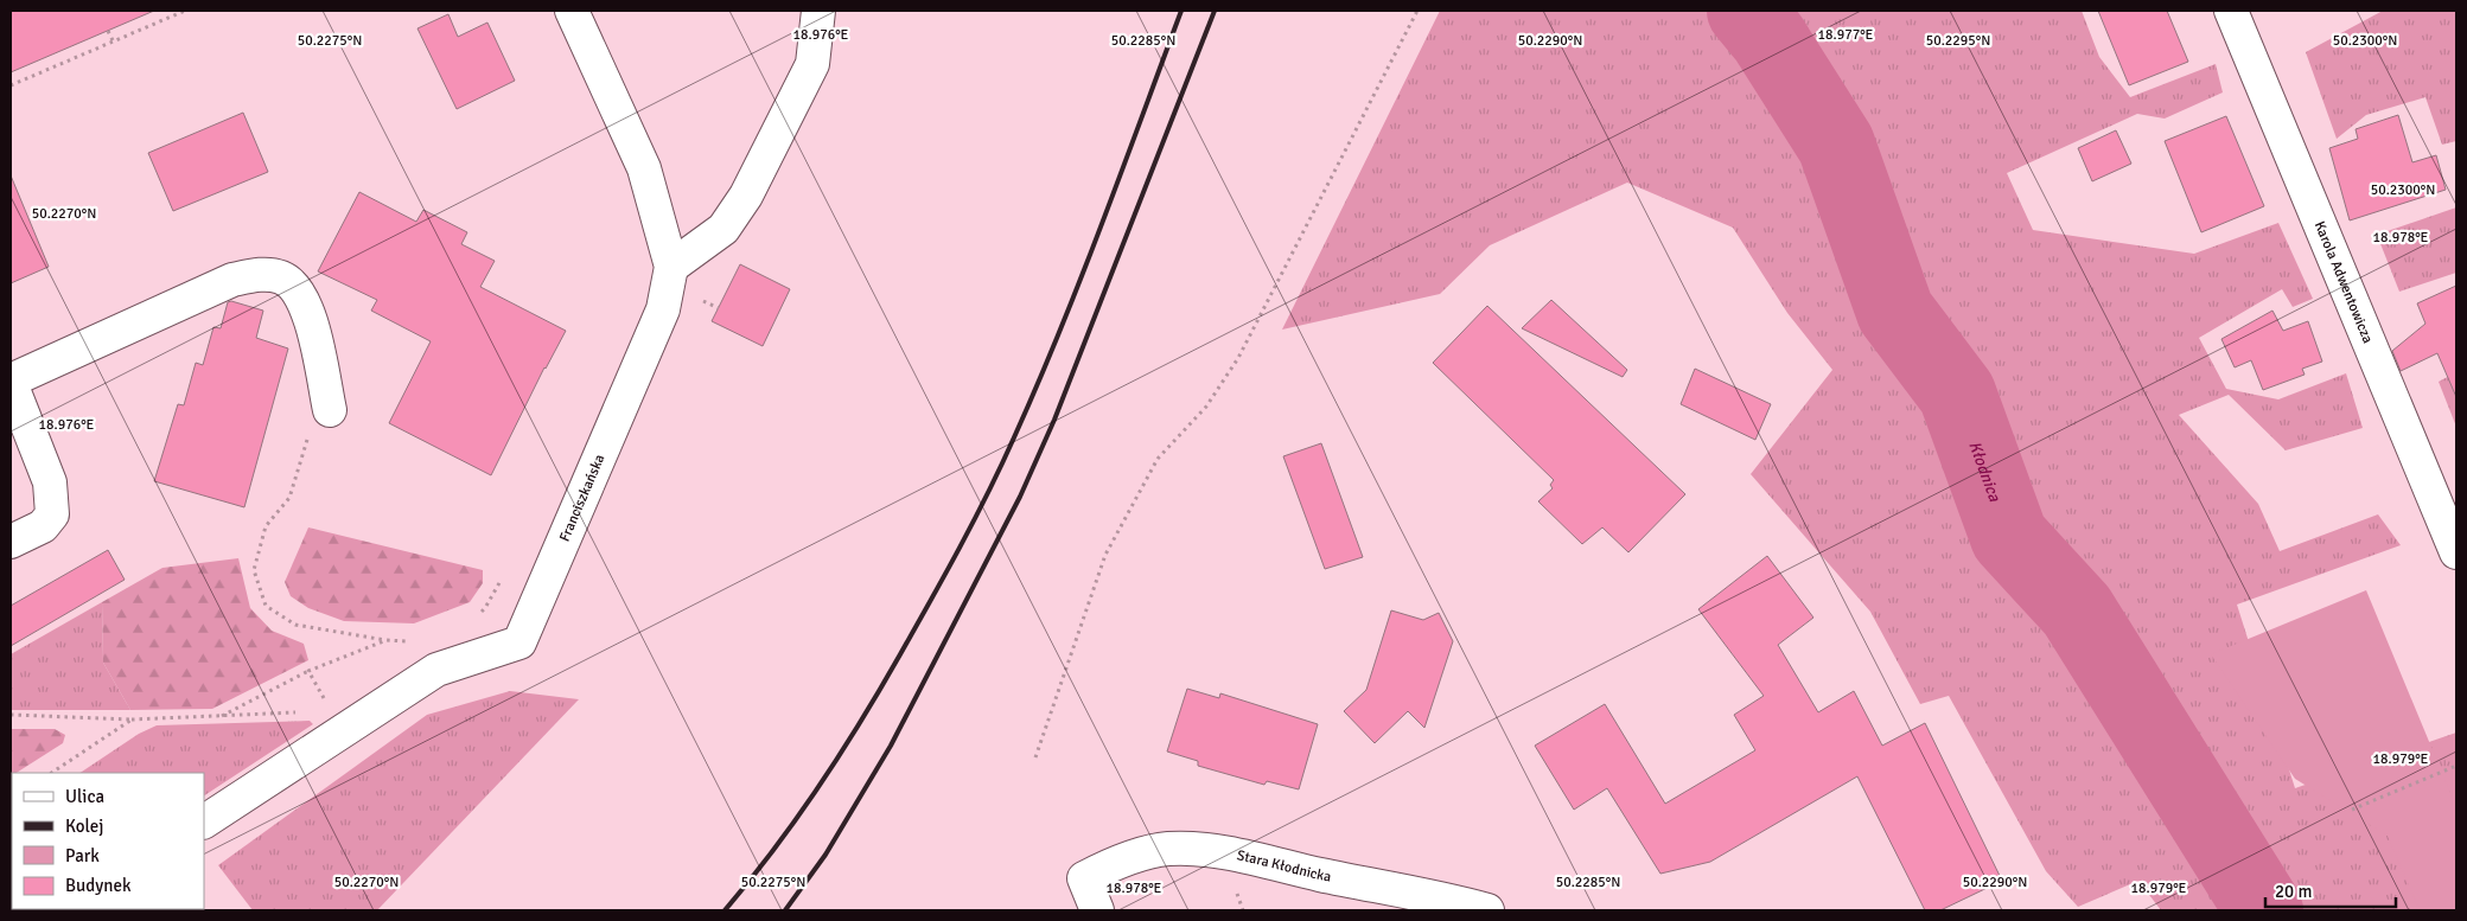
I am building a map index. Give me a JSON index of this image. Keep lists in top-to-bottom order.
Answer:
{
  "streets": {
    "street": ["Karola Adwentowicza", "Franciszkańska", "Stara Kłodnicka"]
  },
  "water": ["Kłodnica"],
  "legend": [
    "Ulica",
    "Kolej",
    "Park",
    "Budynek"
  ],
  "scale_bar": "20 m",
  "coordinates": [
    "18.976°E",
    "18.977°E",
    "50.2275°N",
    "50.2285°N",
    "50.2290°N",
    "50.2295°N",
    "50.2300°N",
    "50.2270°N",
    "18.978°E",
    "18.979°E"
  ]
}
